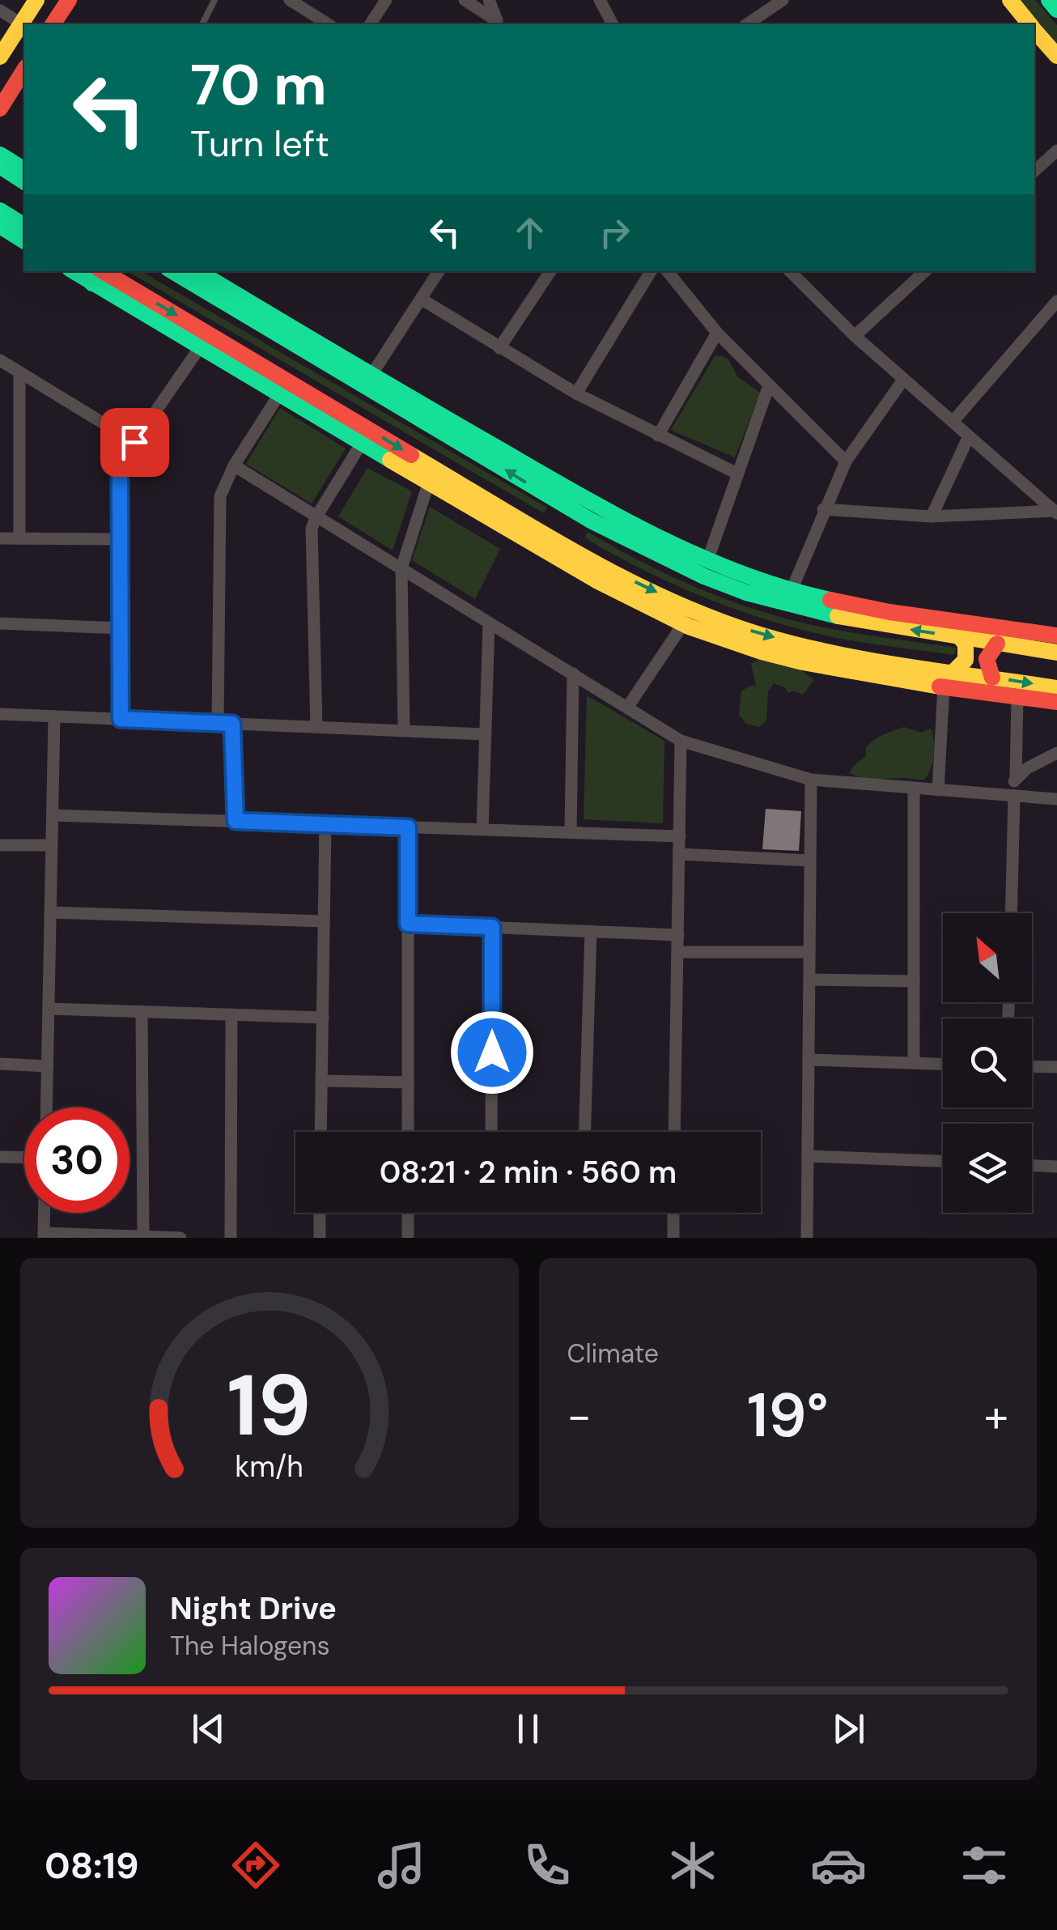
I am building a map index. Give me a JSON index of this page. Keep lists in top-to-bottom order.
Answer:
{
  "north": "top left",
  "page": {
    "turn": ["70 m", "Turn left"],
    "limit": "30",
    "trip": "08:21 · 2 min · 560 m",
    "tile": "Climate",
    "heat": ["−", "19°", "+"],
    "song": ["Night Drive", "The Halogens"],
    "tabs": "08:19",
    "gauge": ["19", "km/h"]
  }
}
